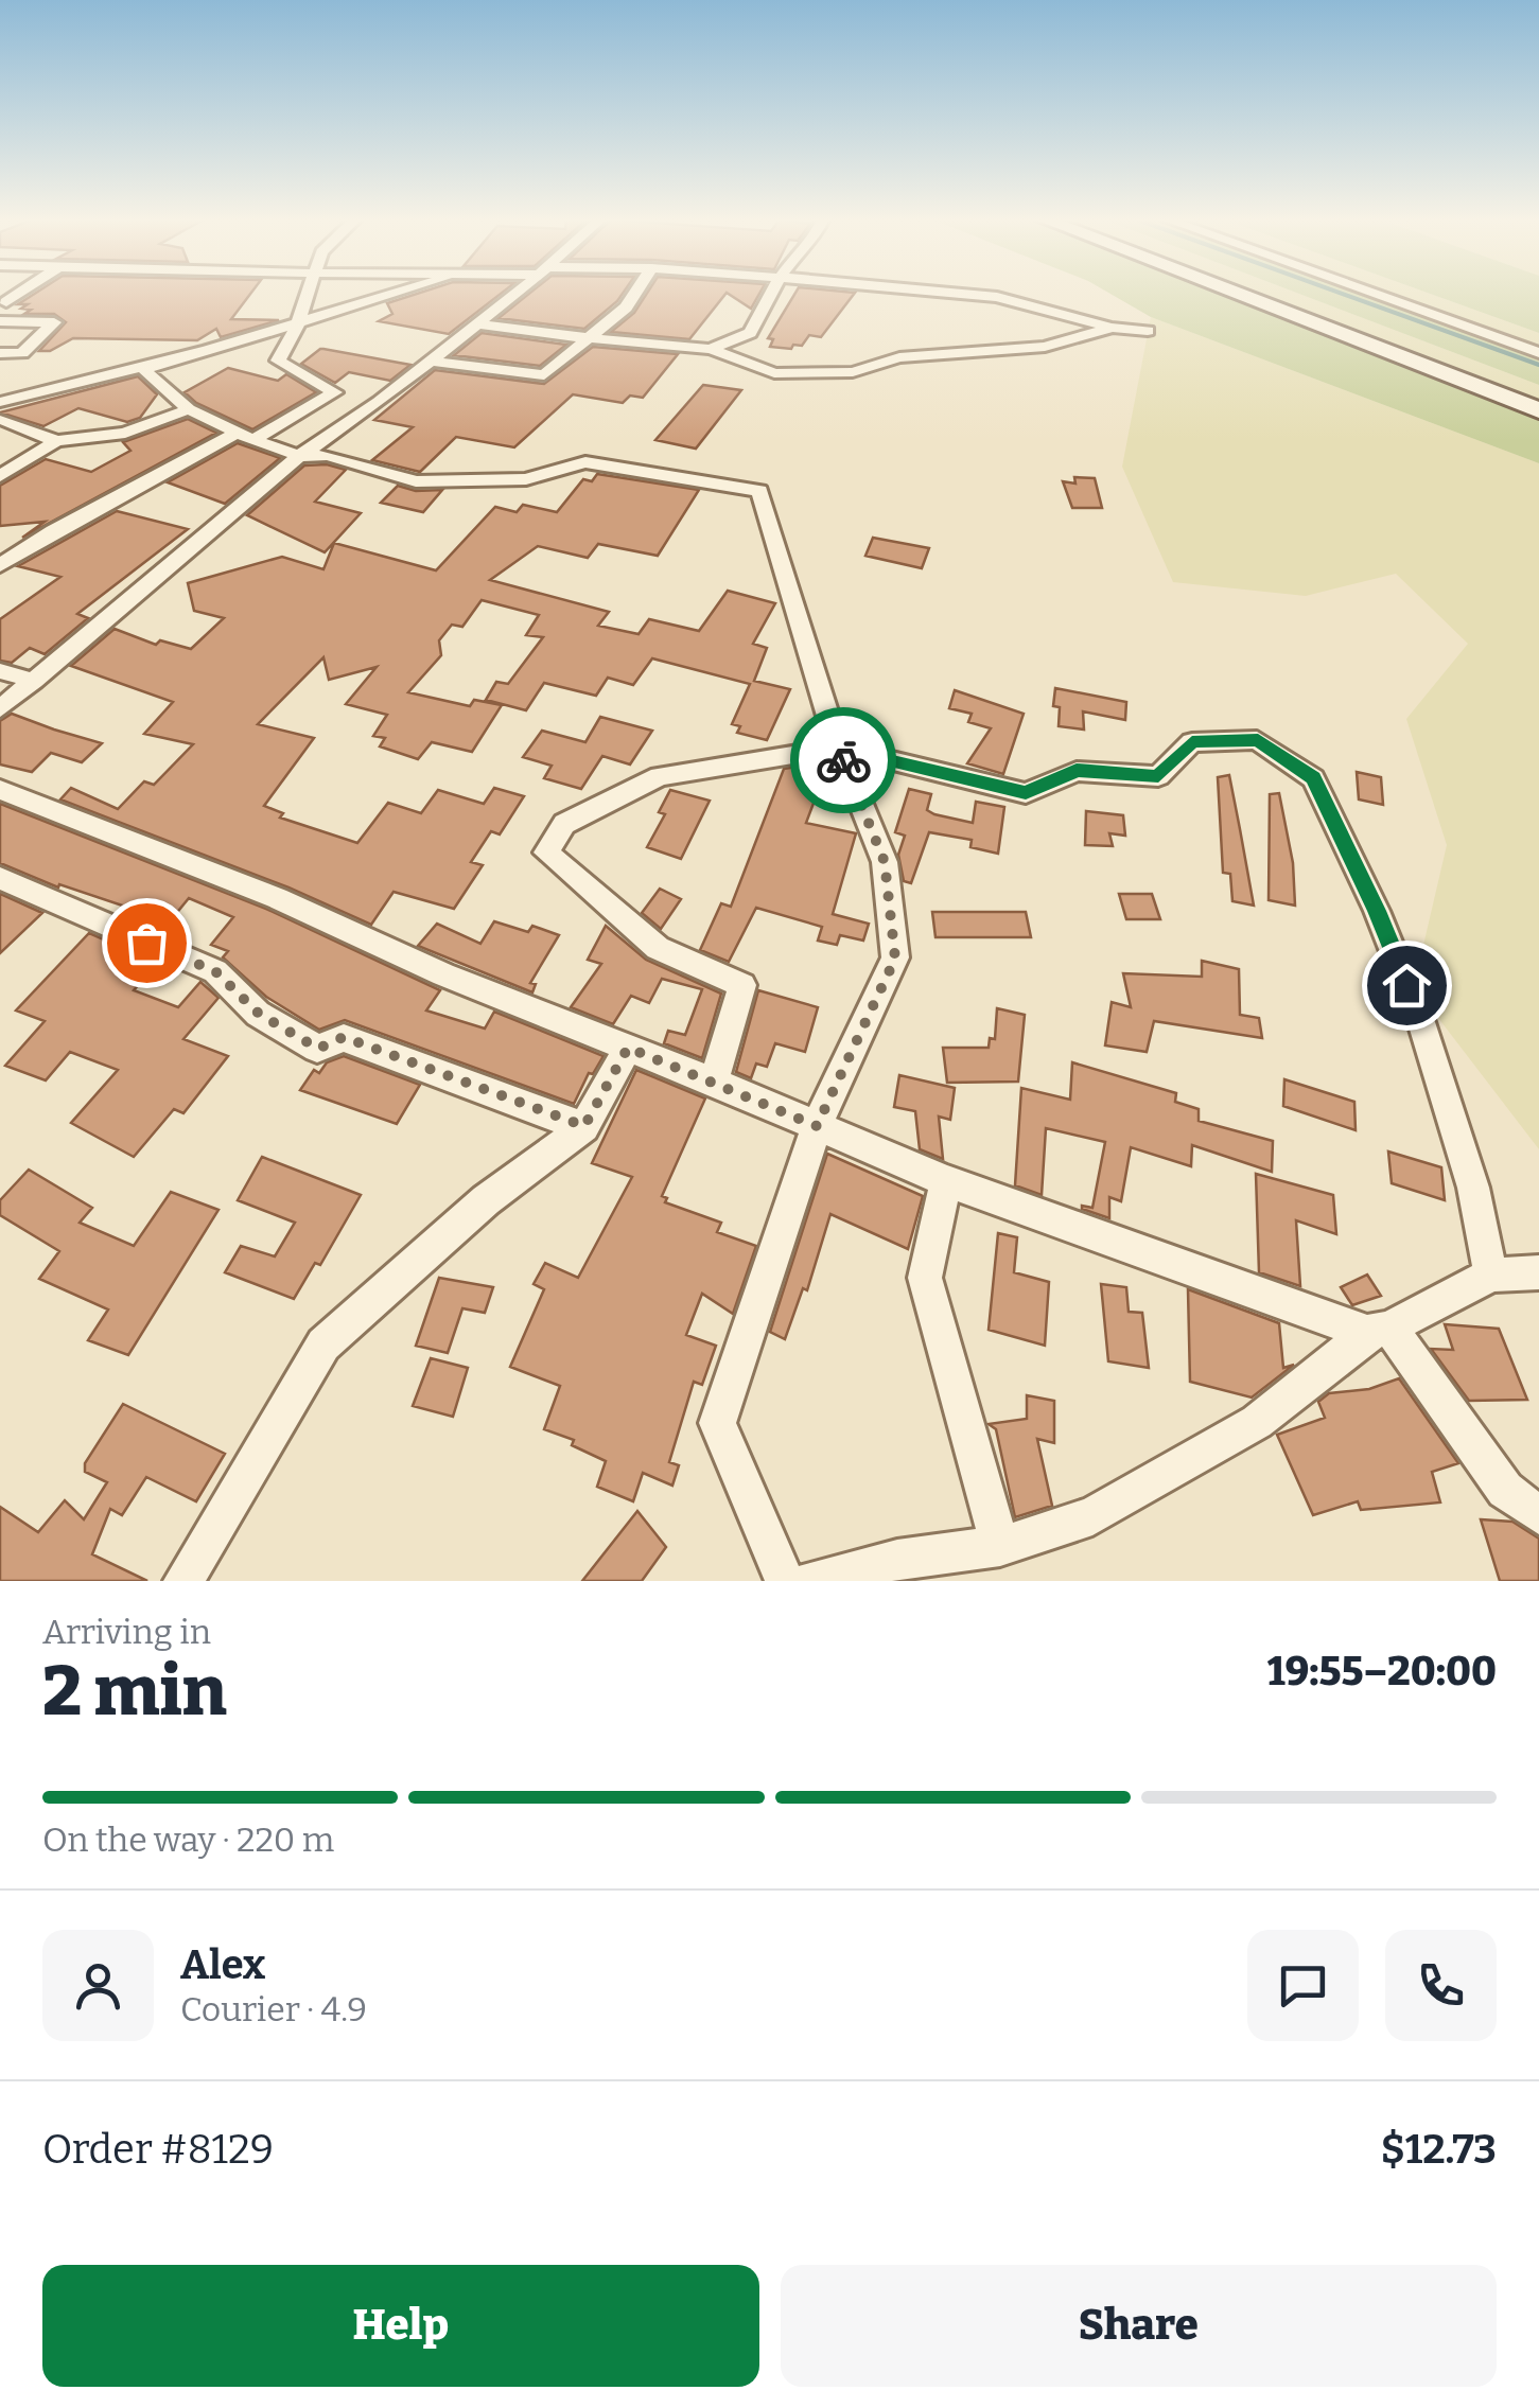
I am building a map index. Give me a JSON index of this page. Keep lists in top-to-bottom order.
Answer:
{
  "page": {
    "heading": ["2 min", "Arriving in", "19:55–20:00"],
    "panel": [
      "Alex",
      "Courier · 4.9",
      "Order #8129",
      "$12.73"
    ],
    "bar": "On the way · 220 m",
    "buttons": ["Help", "Share"]
  }
}
